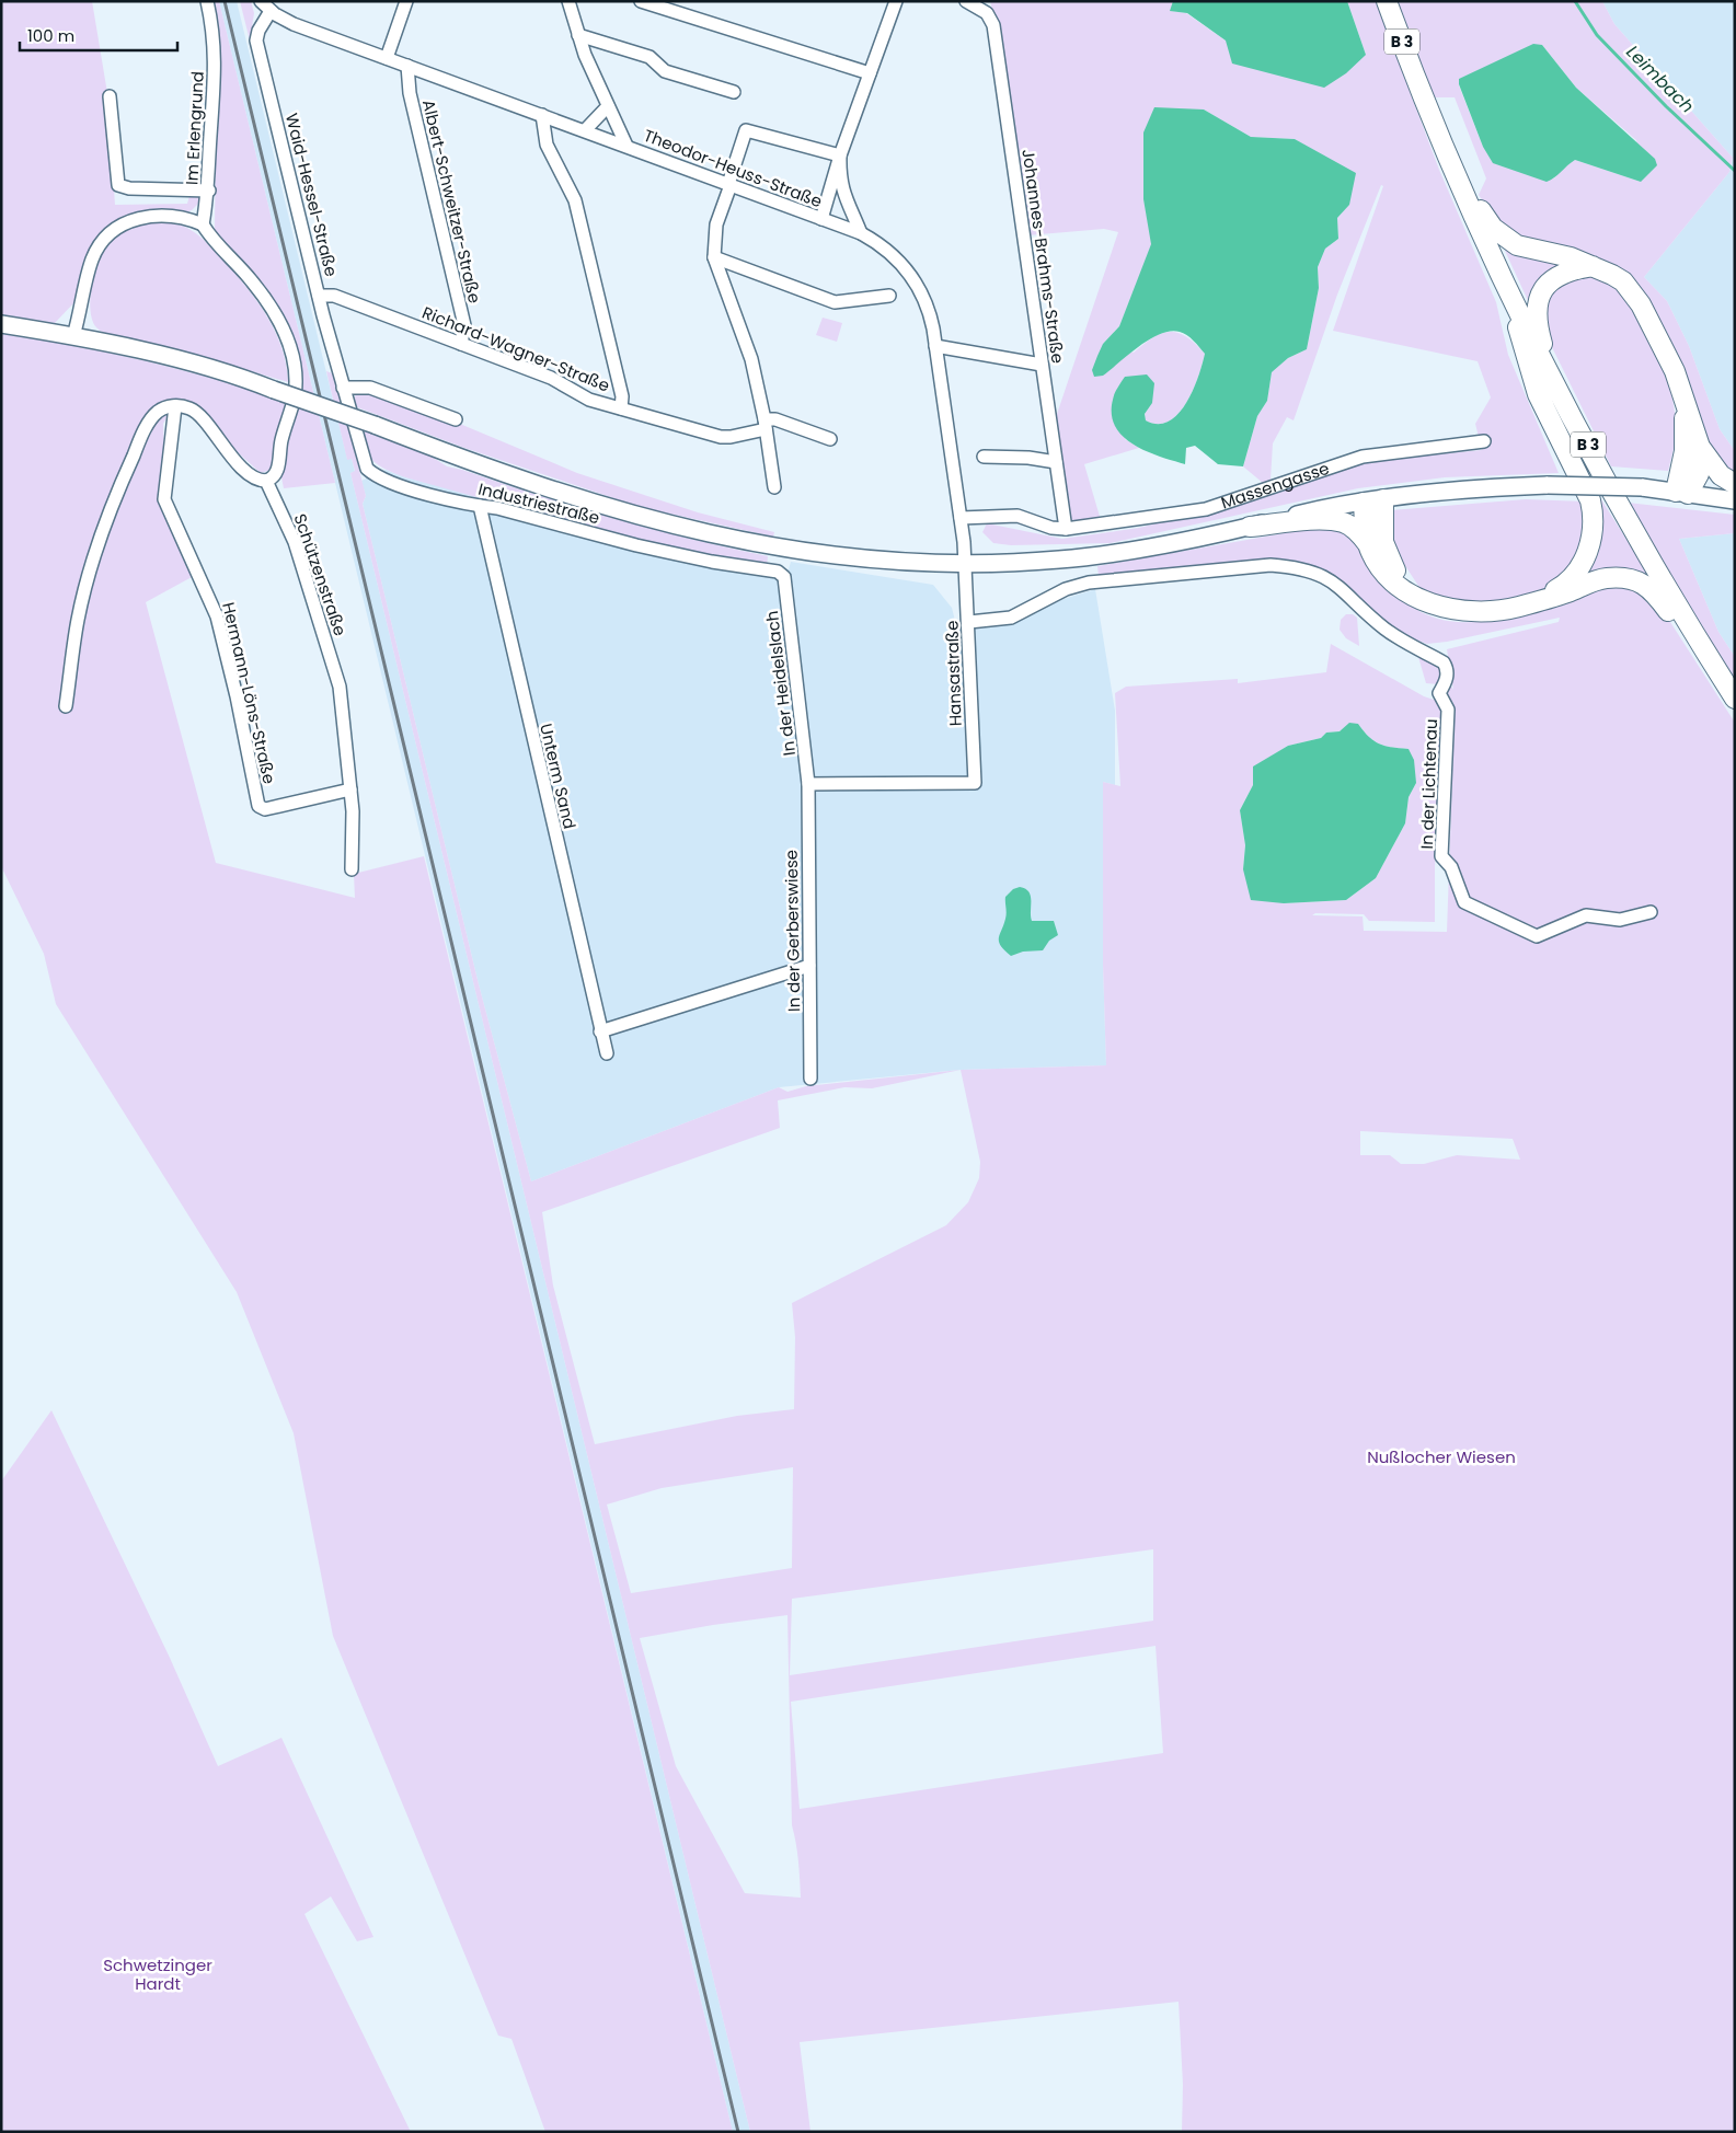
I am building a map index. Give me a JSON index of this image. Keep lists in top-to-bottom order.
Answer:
{
  "streets": {
    "highway": ["B 3"],
    "street": [
      "Im Erlengrund",
      "Theodor-Heuss-Straße",
      "Waid-Hessel-Straße",
      "Albert-Schweitzer-Straße",
      "Johannes-Brahms-Straße",
      "Richard-Wagner-Straße",
      "Massengasse",
      "Industriestraße",
      "Schützenstraße",
      "Hansastraße",
      "In der Heidelslach",
      "Hermann-Löns-Straße",
      "Unterm Sand",
      "In der Lichtenau",
      "In der Gerberswiese"
    ]
  },
  "crossings": [
    ["Theodor-Heuss-Straße", "Waid-Hessel-Straße"],
    ["Theodor-Heuss-Straße", "Albert-Schweitzer-Straße"],
    ["Theodor-Heuss-Straße", "Massengasse"],
    ["Theodor-Heuss-Straße", "Hansastraße"],
    ["Waid-Hessel-Straße", "Richard-Wagner-Straße"],
    ["Waid-Hessel-Straße", "Industriestraße"],
    ["Albert-Schweitzer-Straße", "Richard-Wagner-Straße"],
    ["Johannes-Brahms-Straße", "Massengasse"],
    ["Industriestraße", "In der Heidelslach"],
    ["Industriestraße", "Unterm Sand"],
    ["Schützenstraße", "Hermann-Löns-Straße"],
    ["Hansastraße", "In der Heidelslach"],
    ["Hansastraße", "In der Lichtenau"],
    ["Hansastraße", "In der Gerberswiese"],
    ["In der Heidelslach", "In der Gerberswiese"]
  ],
  "water": ["Leimbach"],
  "parks": ["Nußlocher Wiesen", "Schwetzinger Hardt"],
  "scale_bar": "100 m"
}
